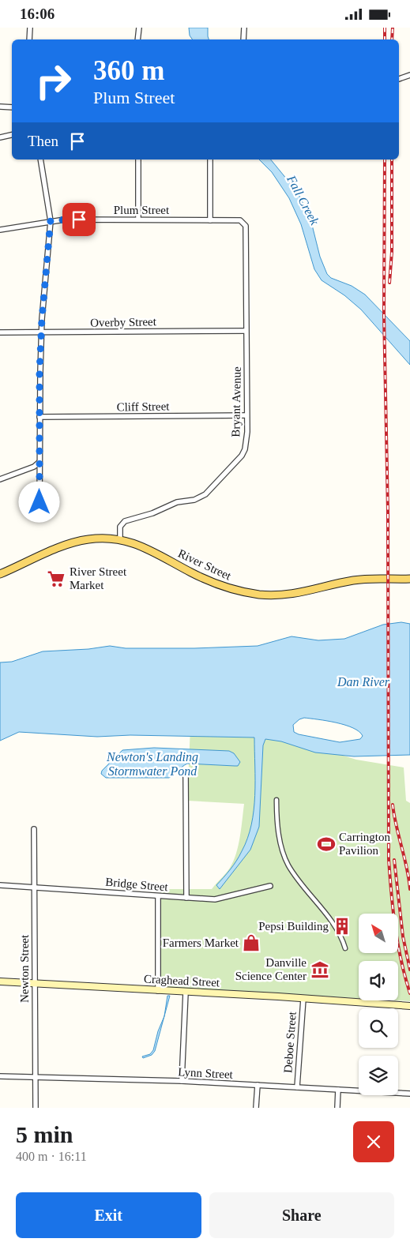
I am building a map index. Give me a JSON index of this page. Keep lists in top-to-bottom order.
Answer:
{
  "streets": {
    "main road": ["River Street", "Craghead Street"],
    "street": [
      "Plum Street",
      "Overby Street",
      "Bryant Avenue",
      "Cliff Street",
      "Bridge Street",
      "Newton Street",
      "Deboe Street",
      "Lynn Street"
    ]
  },
  "crossings": [
    ["Plum Street", "Bryant Avenue"],
    ["Overby Street", "Bryant Avenue"],
    ["Bryant Avenue", "Cliff Street"],
    ["Bryant Avenue", "River Street"],
    ["Bridge Street", "Newton Street"],
    ["Newton Street", "Craghead Street"],
    ["Newton Street", "Lynn Street"],
    ["Craghead Street", "Deboe Street"],
    ["Deboe Street", "Lynn Street"]
  ],
  "water": ["Fall Creek", "Dan River", "Newton's Landing Stormwater Pond"],
  "places": {
    "supermarket": ["River Street Market"],
    "sports": ["Carrington Pavilion"],
    "building": ["Pepsi Building"],
    "shop": ["Farmers Market"],
    "museum": ["Danville Science Center"]
  },
  "north": "top left",
  "page": {
    "status": "16:06",
    "turn": ["360 m", "Plum Street"],
    "then": "Then",
    "heading": ["5 min", "400 m · 16:11"],
    "buttons": ["Exit", "Share"]
  }
}
